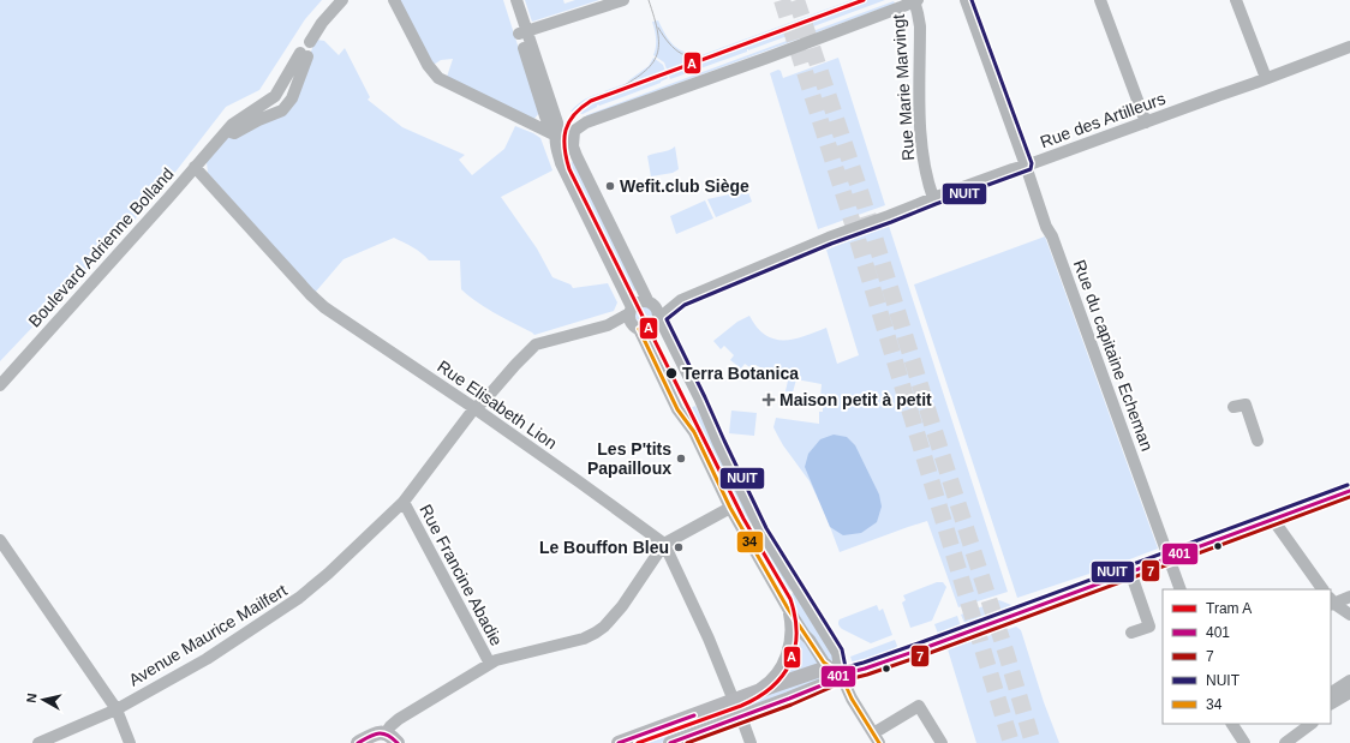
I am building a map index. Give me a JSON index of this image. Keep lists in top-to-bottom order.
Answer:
{
  "streets": {
    "street": [
      "Rue Marie Marvingt",
      "Rue des Artilleurs",
      "Boulevard Adrienne Bolland",
      "Rue du capitaine Echeman",
      "Rue Elisabeth Lion",
      "Rue Francine Abadie",
      "Avenue Maurice Mailfert"
    ]
  },
  "crossings": [
    ["Rue Marie Marvingt", "Rue des Artilleurs"],
    ["Rue des Artilleurs", "Rue du capitaine Echeman"],
    ["Rue des Artilleurs", "Avenue Maurice Mailfert"],
    ["Boulevard Adrienne Bolland", "Rue Elisabeth Lion"],
    ["Rue Elisabeth Lion", "Avenue Maurice Mailfert"],
    ["Rue Francine Abadie", "Avenue Maurice Mailfert"]
  ],
  "places": {
    "other": [
      "Wefit.club Siège",
      "Terra Botanica",
      "Les P'tits Papailloux",
      "Le Bouffon Bleu"
    ],
    "health": ["Maison petit à petit"]
  },
  "lines": [
    "tram line A",
    "transit line NUIT",
    "transit line 34",
    "transit line 401",
    "transit line 7"
  ],
  "legend": [
    "Tram A",
    "401",
    "7",
    "NUIT",
    "34"
  ],
  "north": "left"
}
